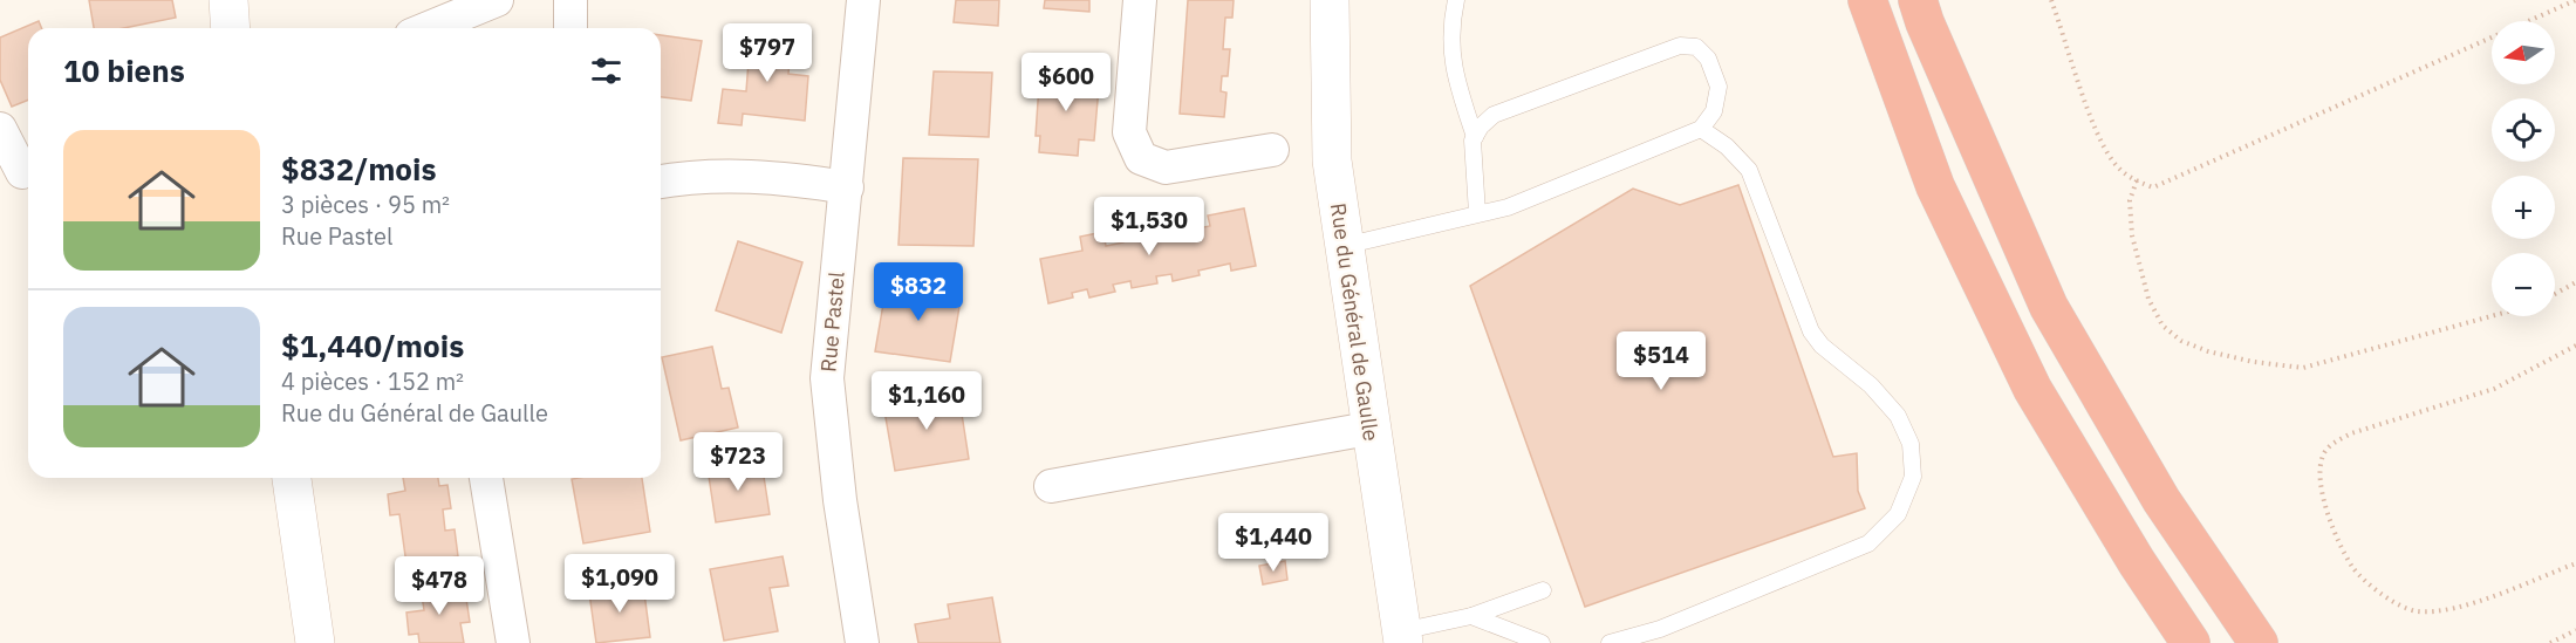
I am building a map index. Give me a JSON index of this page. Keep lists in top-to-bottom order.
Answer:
{
  "streets": {
    "street": ["Rue Pastel", "Rue du Général de Gaulle"]
  },
  "north": "left",
  "page": {
    "map_buttons": ["+", "−"],
    "price": [
      "$797",
      "$600",
      "$1,530",
      "$832",
      "$514",
      "$1,160",
      "$723",
      "$1,440",
      "$1,090",
      "$478"
    ],
    "heading": "10 biens",
    "list": [
      {
        "name": "$832/mois",
        "note": "3 pièces · 95 m² · Rue Pastel"
      },
      {
        "name": "$1,440/mois",
        "note": "4 pièces · 152 m² · Rue du Général de Gaulle"
      }
    ]
  }
}
